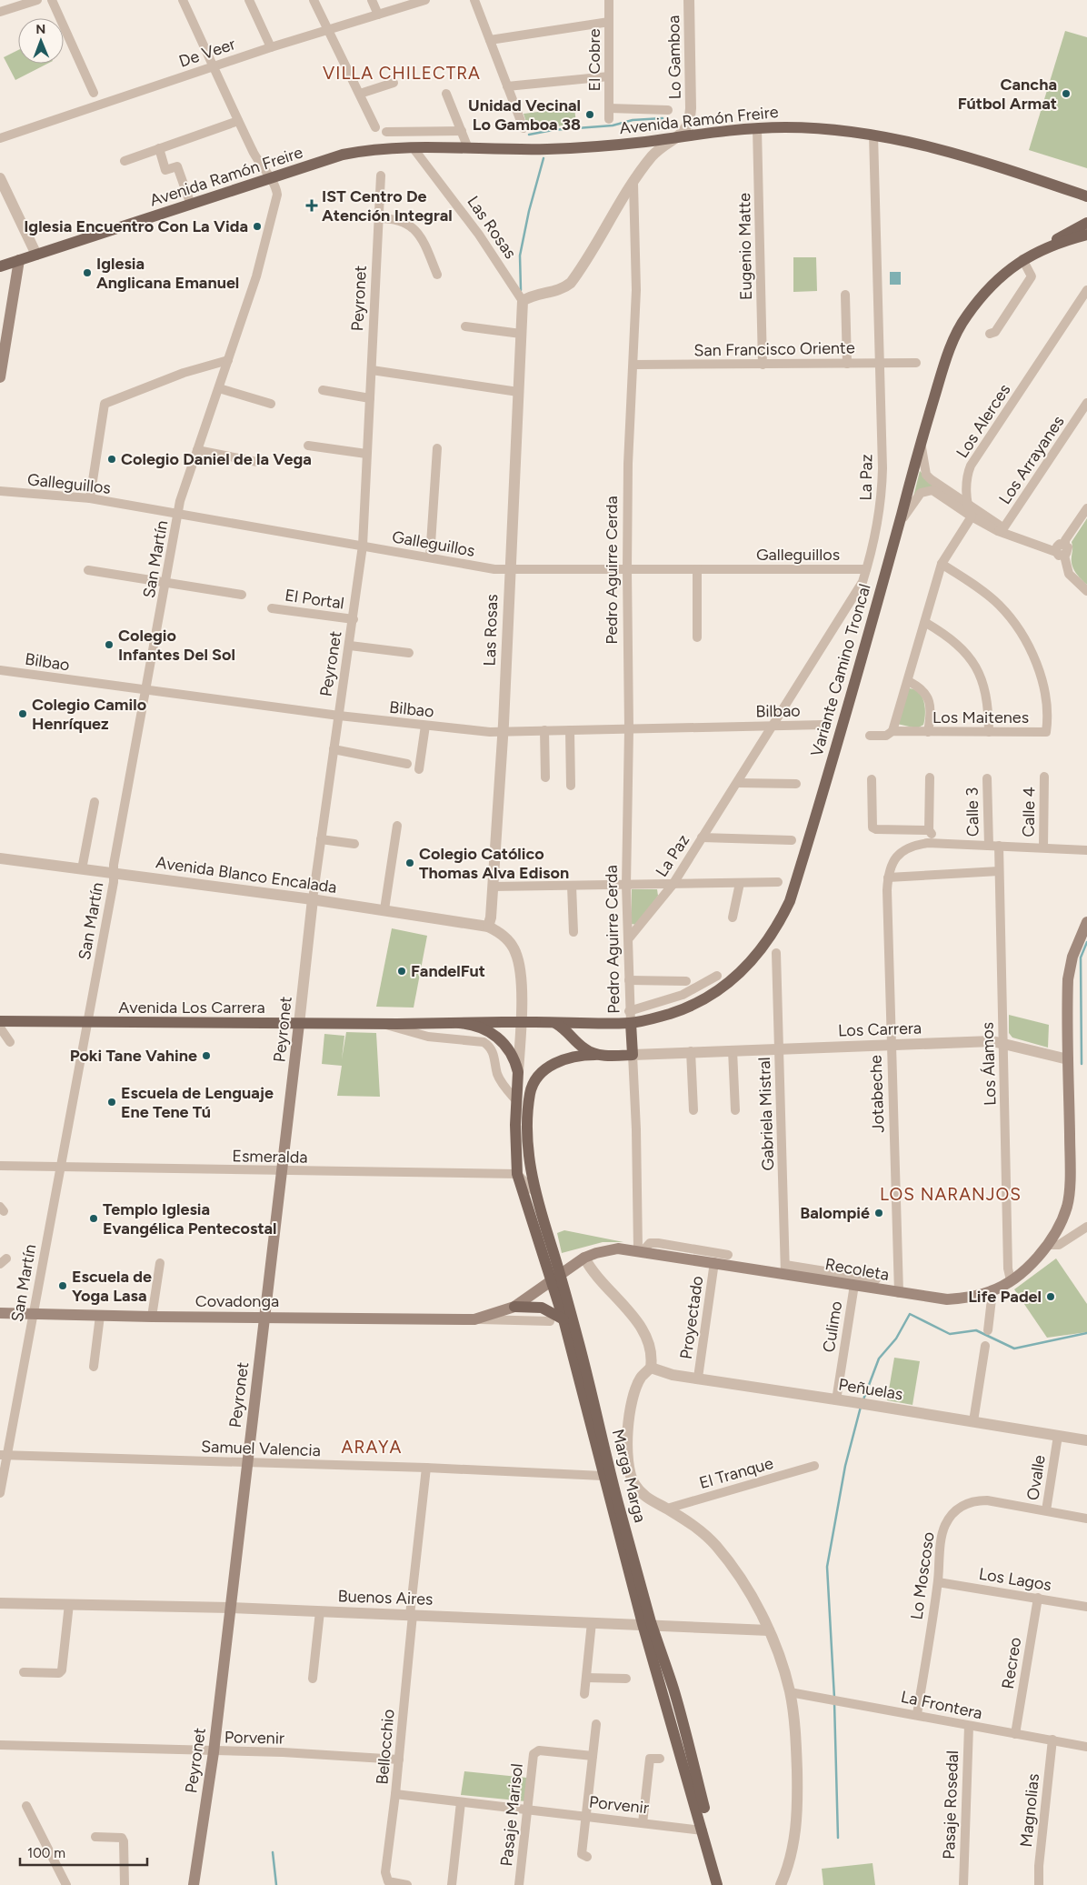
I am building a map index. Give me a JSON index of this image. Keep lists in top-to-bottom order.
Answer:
{
  "streets": {
    "main road": [
      "Avenida Ramón Freire",
      "Peyronet",
      "Variante Camino Troncal",
      "Avenida Los Carrera",
      "Recoleta",
      "Covadonga",
      "Marga Marga"
    ],
    "street": [
      "De Veer",
      "Lo Gamboa",
      "El Cobre",
      "Las Rosas",
      "Eugenio Matte",
      "San Francisco Oriente",
      "Los Alerces",
      "Los Arrayanes",
      "La Paz",
      "Galleguillos",
      "San Martín",
      "Pedro Aguirre Cerda",
      "El Portal",
      "Bilbao",
      "Los Maitenes",
      "Calle 3",
      "Calle 4",
      "Avenida Blanco Encalada",
      "Los Carrera",
      "Los Álamos",
      "Jotabeche",
      "Gabriela Mistral",
      "Esmeralda",
      "Proyectado",
      "Culimo",
      "Peñuelas",
      "Samuel Valencia",
      "El Tranque",
      "Ovalle",
      "Lo Moscoso",
      "Los Lagos",
      "Buenos Aires",
      "Recreo",
      "La Frontera",
      "Porvenir",
      "Bellocchio",
      "Pasaje Rosedal",
      "Magnolias",
      "Pasaje Marisol"
    ]
  },
  "crossings": [
    ["De Veer", "San Martín"],
    ["Lo Gamboa", "Avenida Ramón Freire"],
    ["Avenida Ramón Freire", "Las Rosas"],
    ["Avenida Ramón Freire", "Eugenio Matte"],
    ["Avenida Ramón Freire", "La Paz"],
    ["Avenida Ramón Freire", "San Martín"],
    ["Las Rosas", "Galleguillos"],
    ["Las Rosas", "Bilbao"],
    ["Las Rosas", "Avenida Blanco Encalada"],
    ["Las Rosas", "Marga Marga"],
    ["Eugenio Matte", "San Francisco Oriente"],
    ["Peyronet", "Galleguillos"],
    ["Peyronet", "El Portal"],
    ["Peyronet", "Bilbao"],
    ["Peyronet", "Avenida Blanco Encalada"],
    ["Peyronet", "Avenida Los Carrera"],
    ["Peyronet", "Esmeralda"],
    ["Peyronet", "Covadonga"],
    ["Peyronet", "Samuel Valencia"],
    ["Peyronet", "Buenos Aires"],
    ["Peyronet", "Porvenir"],
    ["San Francisco Oriente", "La Paz"],
    ["San Francisco Oriente", "Pedro Aguirre Cerda"],
    ["La Paz", "Galleguillos"],
    ["La Paz", "Pedro Aguirre Cerda"],
    ["La Paz", "Bilbao"],
    ["Galleguillos", "San Martín"],
    ["Galleguillos", "Pedro Aguirre Cerda"],
    ["San Martín", "Bilbao"],
    ["San Martín", "Avenida Blanco Encalada"],
    ["San Martín", "Avenida Los Carrera"],
    ["San Martín", "Esmeralda"],
    ["San Martín", "Covadonga"],
    ["San Martín", "Samuel Valencia"],
    ["Pedro Aguirre Cerda", "Bilbao"],
    ["Pedro Aguirre Cerda", "Variante Camino Troncal"],
    ["Variante Camino Troncal", "Avenida Los Carrera"],
    ["Calle 3", "Jotabeche"],
    ["Calle 4", "Jotabeche"],
    ["Avenida Blanco Encalada", "Marga Marga"],
    ["Avenida Los Carrera", "Marga Marga"],
    ["Los Carrera", "Los Álamos"],
    ["Los Carrera", "Jotabeche"],
    ["Los Carrera", "Gabriela Mistral"],
    ["Los Carrera", "Recoleta"],
    ["Los Álamos", "Jotabeche"],
    ["Los Álamos", "Recoleta"],
    ["Jotabeche", "Recoleta"],
    ["Gabriela Mistral", "Recoleta"],
    ["Esmeralda", "Marga Marga"],
    ["Recoleta", "Covadonga"],
    ["Recoleta", "Proyectado"],
    ["Recoleta", "Culimo"],
    ["Recoleta", "Marga Marga"],
    ["Covadonga", "Marga Marga"],
    ["Proyectado", "Peñuelas"],
    ["Culimo", "Peñuelas"],
    ["Peñuelas", "Ovalle"],
    ["Samuel Valencia", "Marga Marga"],
    ["Samuel Valencia", "Bellocchio"],
    ["Marga Marga", "Buenos Aires"],
    ["Marga Marga", "Porvenir"],
    ["Ovalle", "Lo Moscoso"],
    ["Lo Moscoso", "Los Lagos"],
    ["Lo Moscoso", "La Frontera"],
    ["Los Lagos", "Recreo"],
    ["Buenos Aires", "Bellocchio"],
    ["Recreo", "La Frontera"],
    ["La Frontera", "Pasaje Rosedal"],
    ["La Frontera", "Magnolias"],
    ["Porvenir", "Bellocchio"],
    ["Porvenir", "Pasaje Marisol"]
  ],
  "districts": ["VILLA CHILECTRA", "LOS NARANJOS", "ARAYA"],
  "places": {
    "other": [
      "Cancha Fútbol Armat",
      "Unidad Vecinal Lo Gamboa 38",
      "Iglesia Encuentro Con La Vida",
      "Iglesia Anglicana Emanuel",
      "Colegio Daniel de la Vega",
      "Colegio Infantes Del Sol",
      "Colegio Camilo Henríquez",
      "Colegio Católico Thomas Alva Edison",
      "FandelFut",
      "Poki Tane Vahine",
      "Escuela de Lenguaje Ene Tene Tú",
      "Balompié",
      "Templo Iglesia Evangélica Pentecostal",
      "Escuela de Yoga Lasa",
      "Life Padel"
    ],
    "health": ["IST Centro De Atención Integral"]
  },
  "scale_bar": "100 m",
  "north": "top"
}
